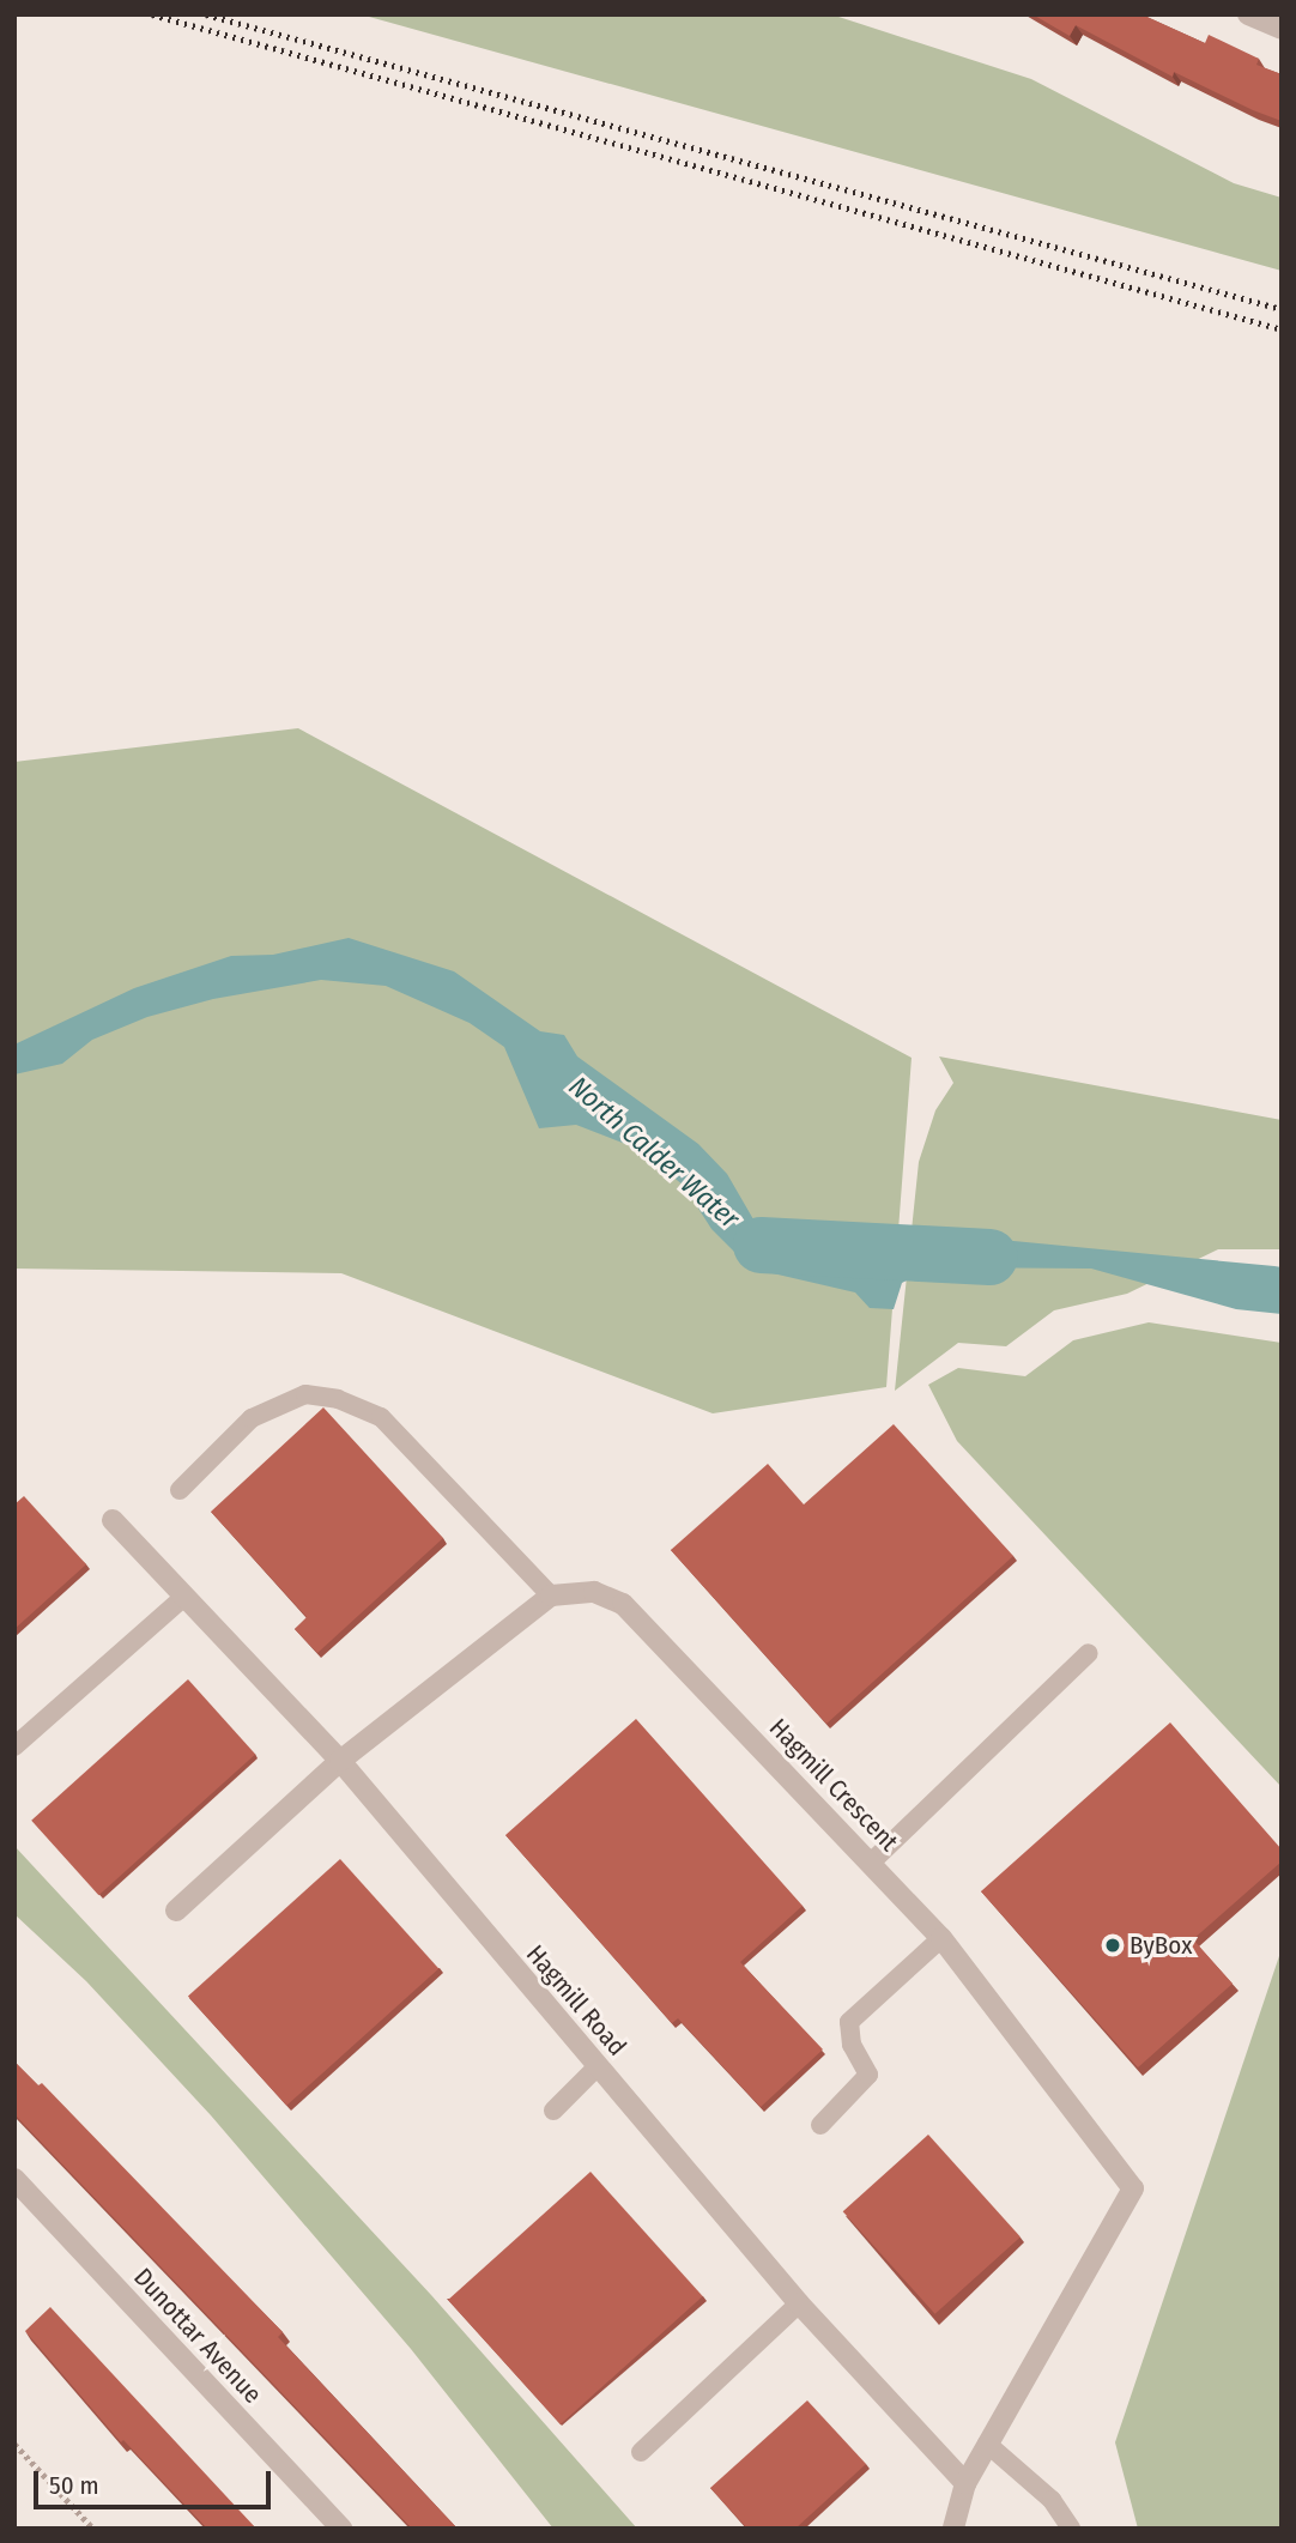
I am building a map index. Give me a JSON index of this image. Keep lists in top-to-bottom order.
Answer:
{
  "streets": {
    "street": ["Hagmill Crescent", "Hagmill Road", "Dunottar Avenue"]
  },
  "crossings": [
    ["Hagmill Crescent", "Hagmill Road"]
  ],
  "water": ["North Calder Water"],
  "places": ["ByBox"],
  "scale_bar": "50 m"
}
